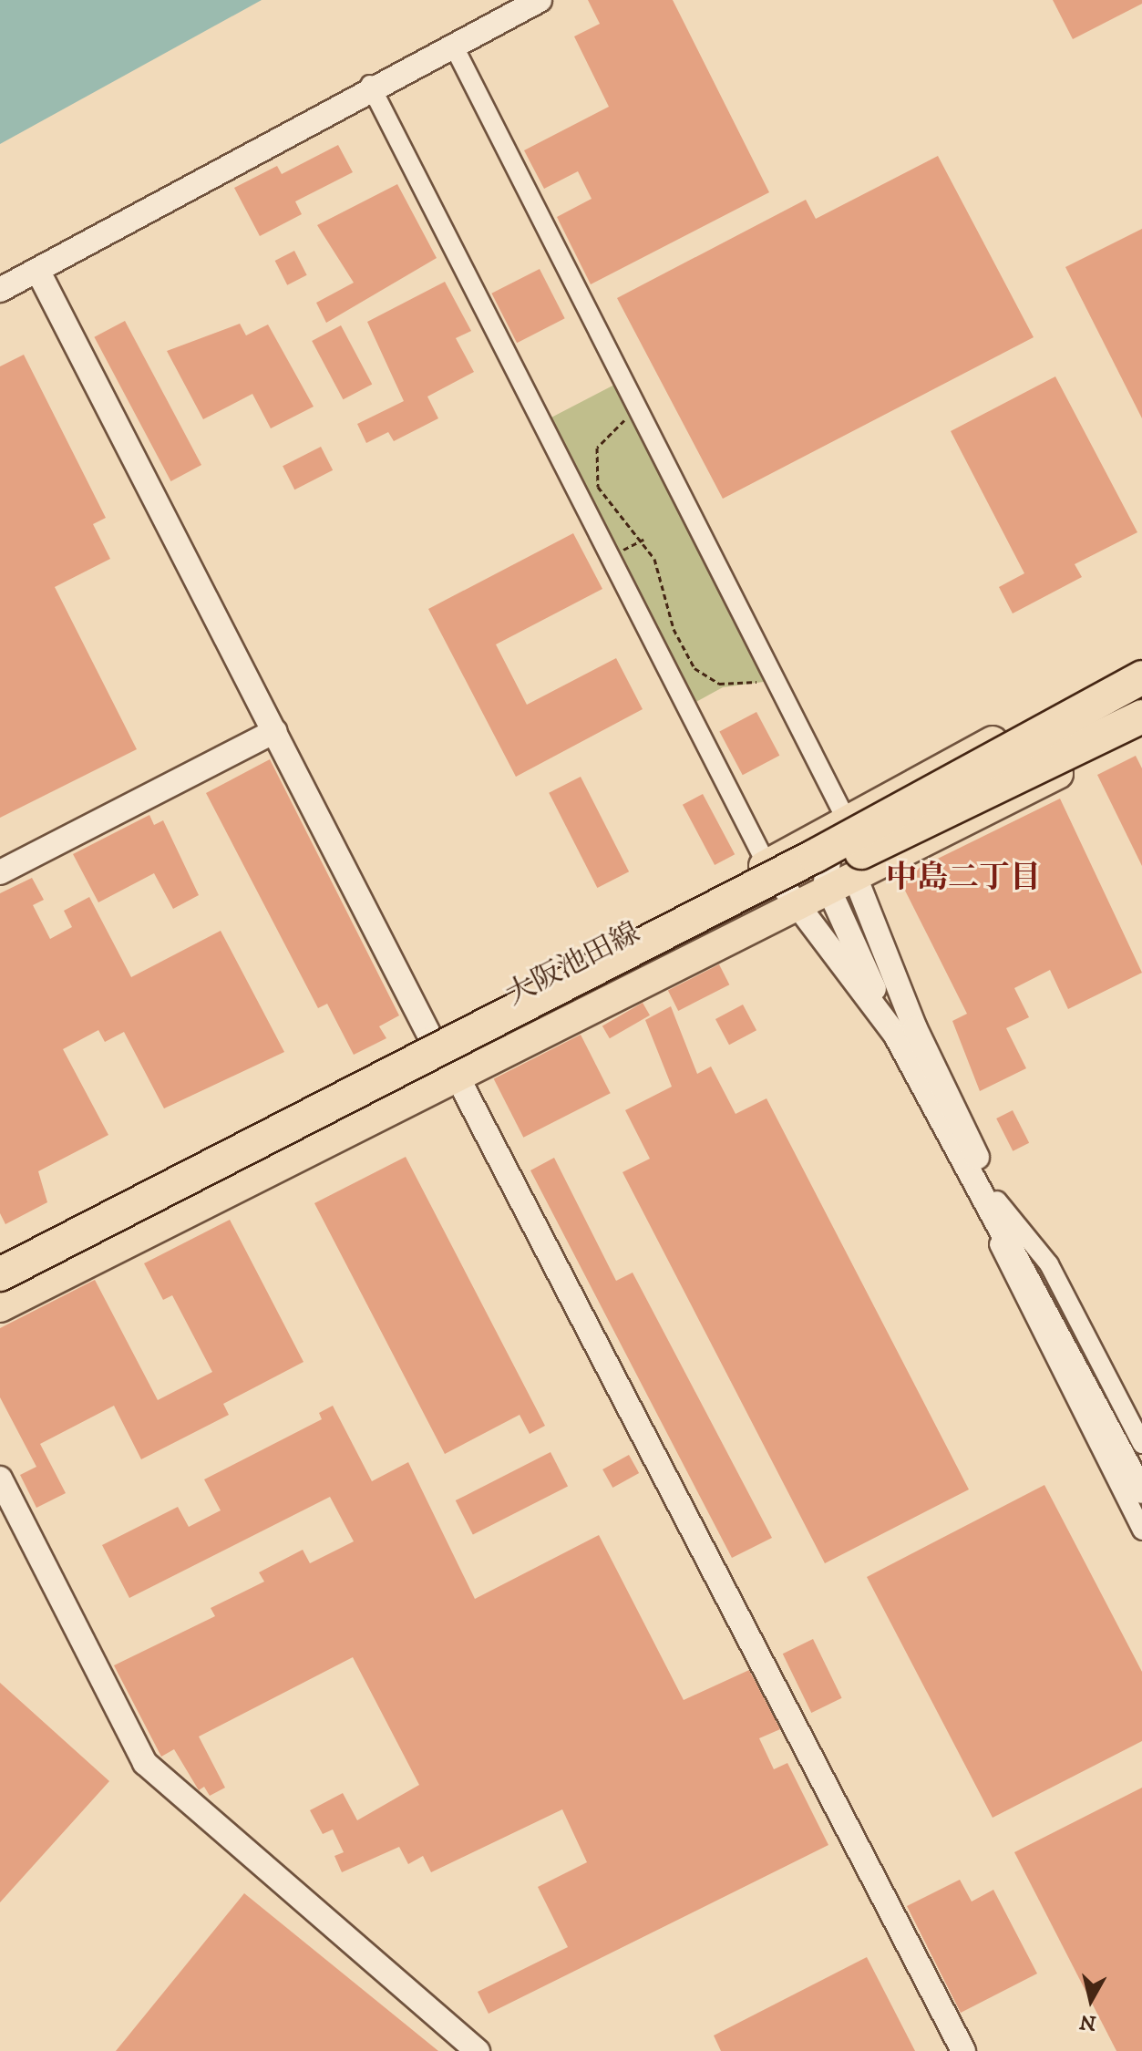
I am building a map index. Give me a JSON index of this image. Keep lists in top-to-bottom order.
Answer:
{
  "streets": {
    "main road": ["大阪池田線"]
  },
  "districts": ["中島二丁目"],
  "north": "bottom"
}
